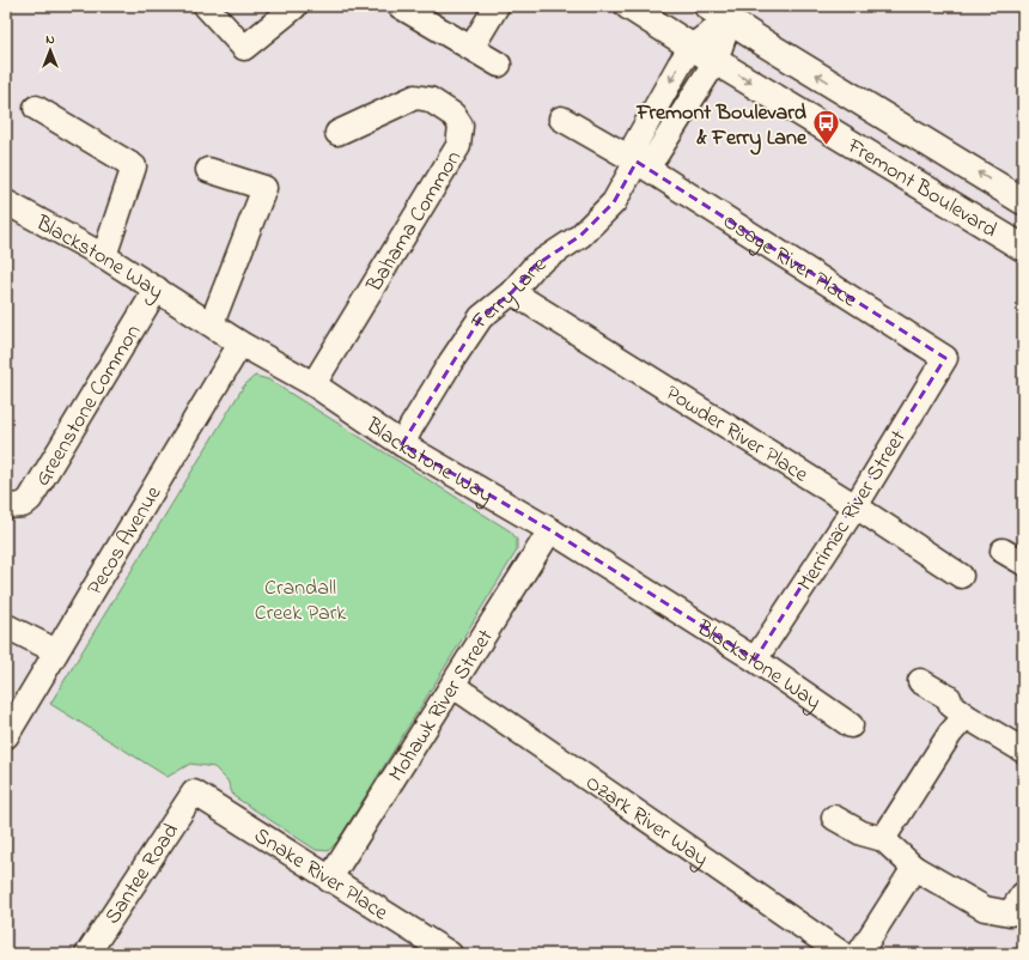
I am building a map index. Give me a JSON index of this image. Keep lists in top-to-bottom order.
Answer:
{
  "streets": {
    "main road": ["Fremont Boulevard"],
    "street": [
      "Bahama Common",
      "Blackstone Way",
      "Osage River Place",
      "Ferry Lane",
      "Greenstone Common",
      "Powder River Place",
      "Merrimac River Street",
      "Pecos Avenue",
      "Mohawk River Street",
      "Ozark River Way",
      "Santee Road",
      "Snake River Place"
    ]
  },
  "crossings": [
    ["Fremont Boulevard", "Ferry Lane"],
    ["Bahama Common", "Blackstone Way"],
    ["Blackstone Way", "Ferry Lane"],
    ["Blackstone Way", "Greenstone Common"],
    ["Blackstone Way", "Merrimac River Street"],
    ["Blackstone Way", "Pecos Avenue"],
    ["Blackstone Way", "Mohawk River Street"],
    ["Osage River Place", "Ferry Lane"],
    ["Osage River Place", "Merrimac River Street"],
    ["Ferry Lane", "Powder River Place"],
    ["Powder River Place", "Merrimac River Street"],
    ["Mohawk River Street", "Ozark River Way"],
    ["Mohawk River Street", "Snake River Place"],
    ["Santee Road", "Snake River Place"]
  ],
  "parks": ["Crandall Creek Park"],
  "places": {
    "bus stop": ["Fremont Boulevard & Ferry Lane"]
  },
  "north": "top"
}
